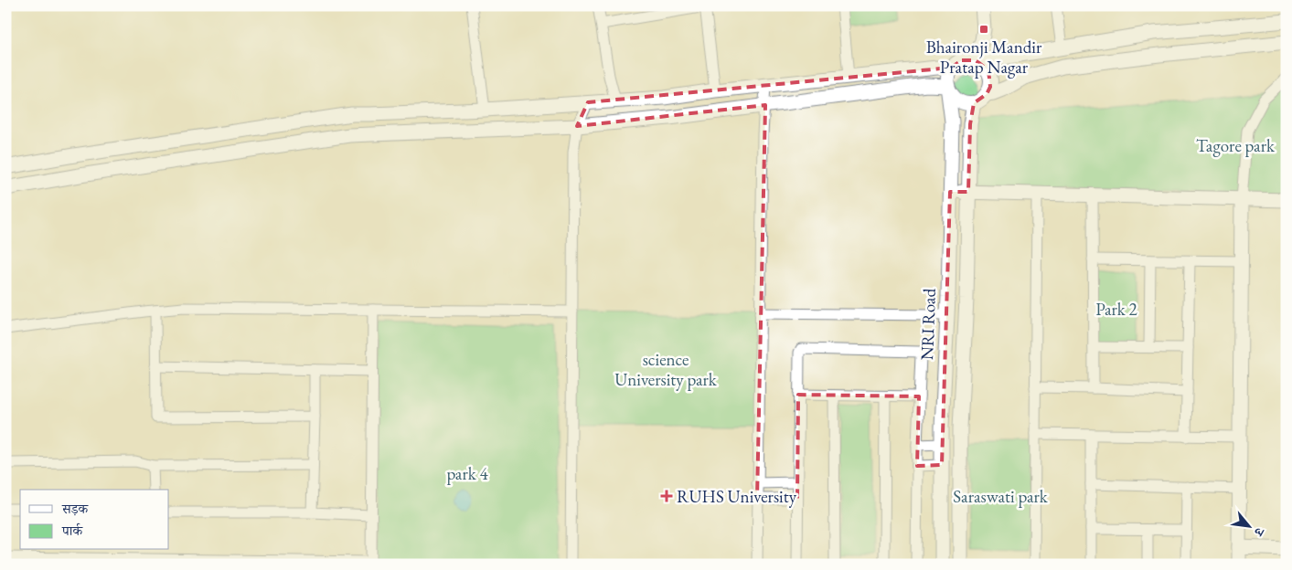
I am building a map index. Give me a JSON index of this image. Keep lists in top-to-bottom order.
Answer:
{
  "streets": {
    "street": ["NRI Road"]
  },
  "parks": [
    "Tagore park",
    "Park 2",
    "science University park",
    "park 4",
    "Saraswati park"
  ],
  "places": {
    "transit": ["Bhaironji Mandir Pratap Nagar"],
    "health": ["RUHS University"]
  },
  "legend": ["सड़क", "पार्क"],
  "north": "bottom right"
}
